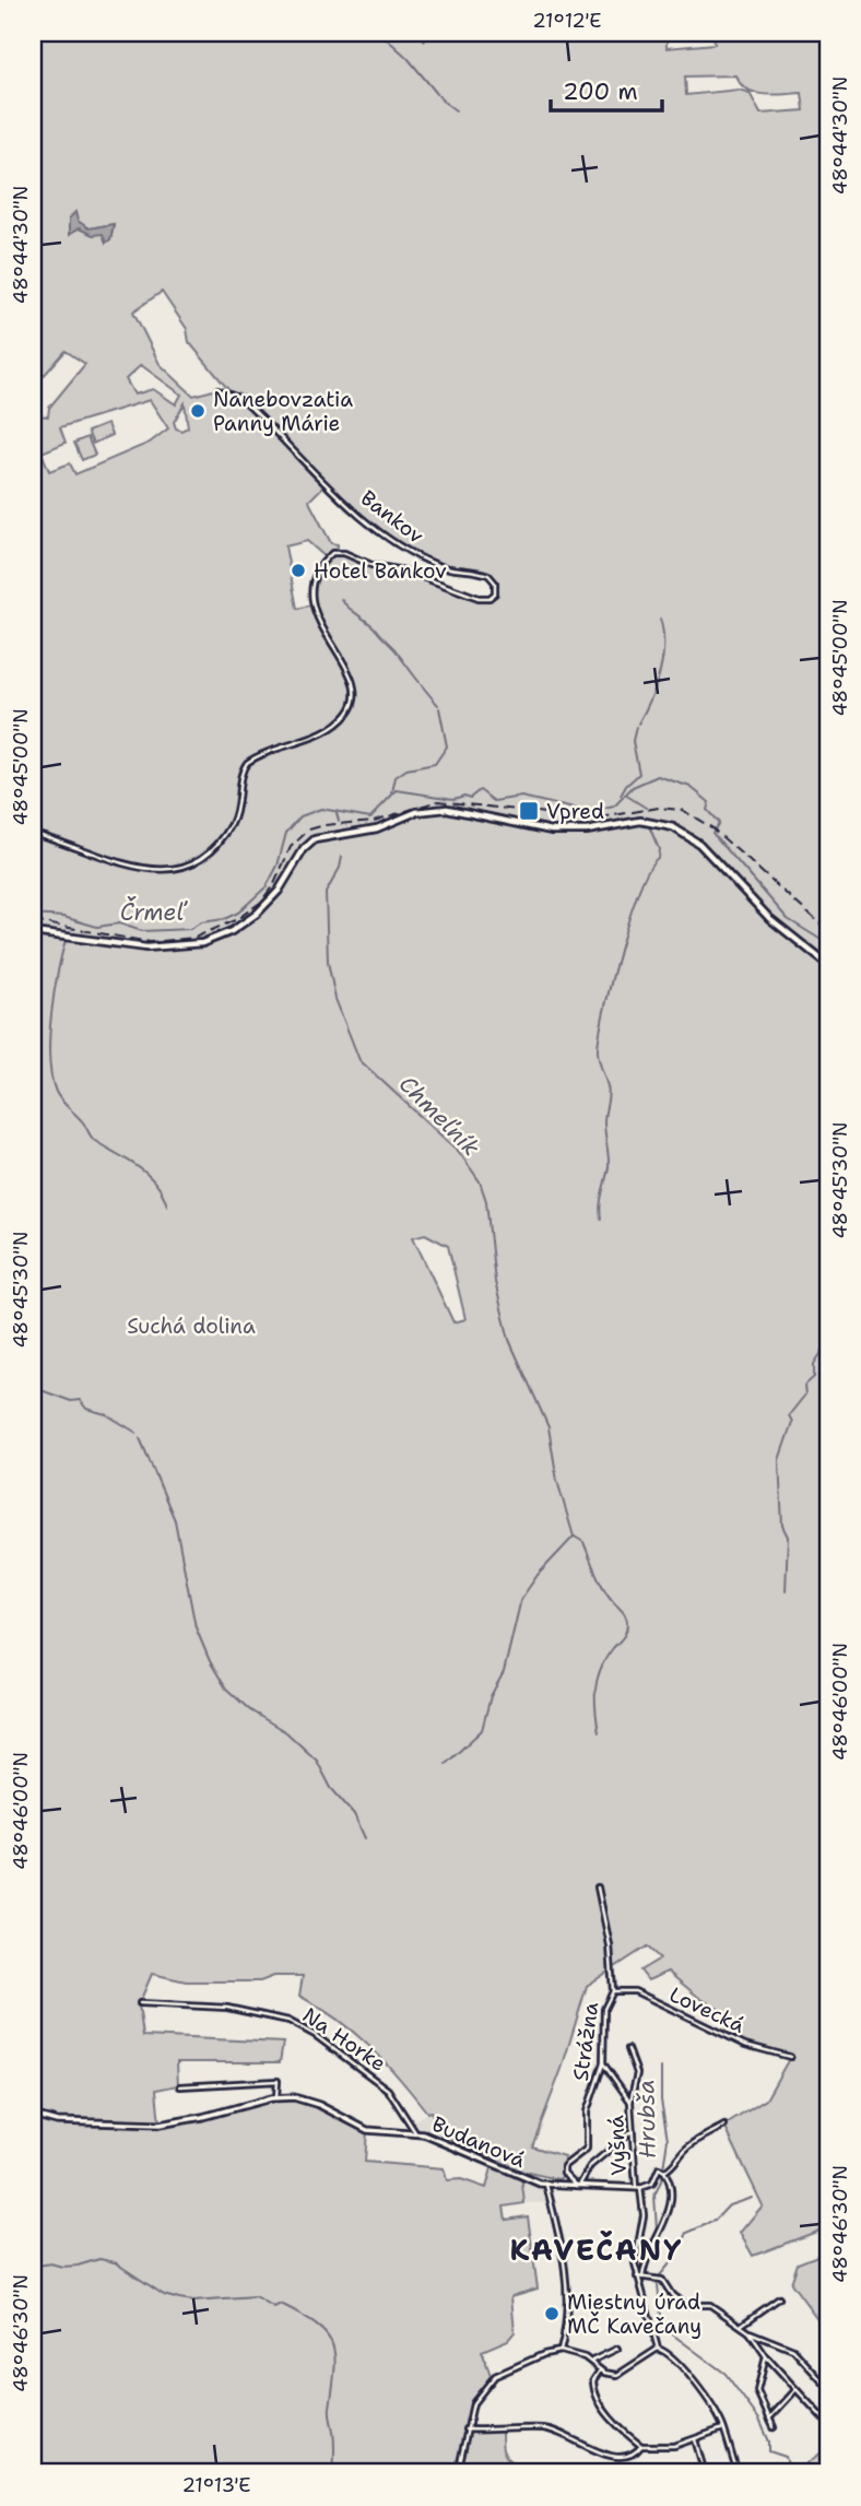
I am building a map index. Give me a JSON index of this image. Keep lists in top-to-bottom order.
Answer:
{
  "streets": {
    "street": [
      "Bankov",
      "Lovecká",
      "Na Horke",
      "Strážna",
      "Budanová",
      "Vyšná"
    ]
  },
  "crossings": [
    ["Lovecká", "Strážna"],
    ["Na Horke", "Budanová"],
    ["Strážna", "Budanová"],
    ["Strážna", "Vyšná"],
    ["Budanová", "Vyšná"]
  ],
  "districts": ["KAVEČANY"],
  "water": ["Črmeľ", "Chmeľník", "Hrubša"],
  "parks": ["Suchá dolina"],
  "places": {
    "other": ["Nanebovzatia Panny Márie", "Hotel Bankov", "Miestny úrad MČ Kavečany"],
    "transit": ["Vpred"]
  },
  "scale_bar": "200 m",
  "coordinates": [
    "21°12'E",
    "48°44'30\"N",
    "48°45'00\"N",
    "48°45'30\"N",
    "48°46'00\"N",
    "48°46'30\"N",
    "21°13'E"
  ]
}
